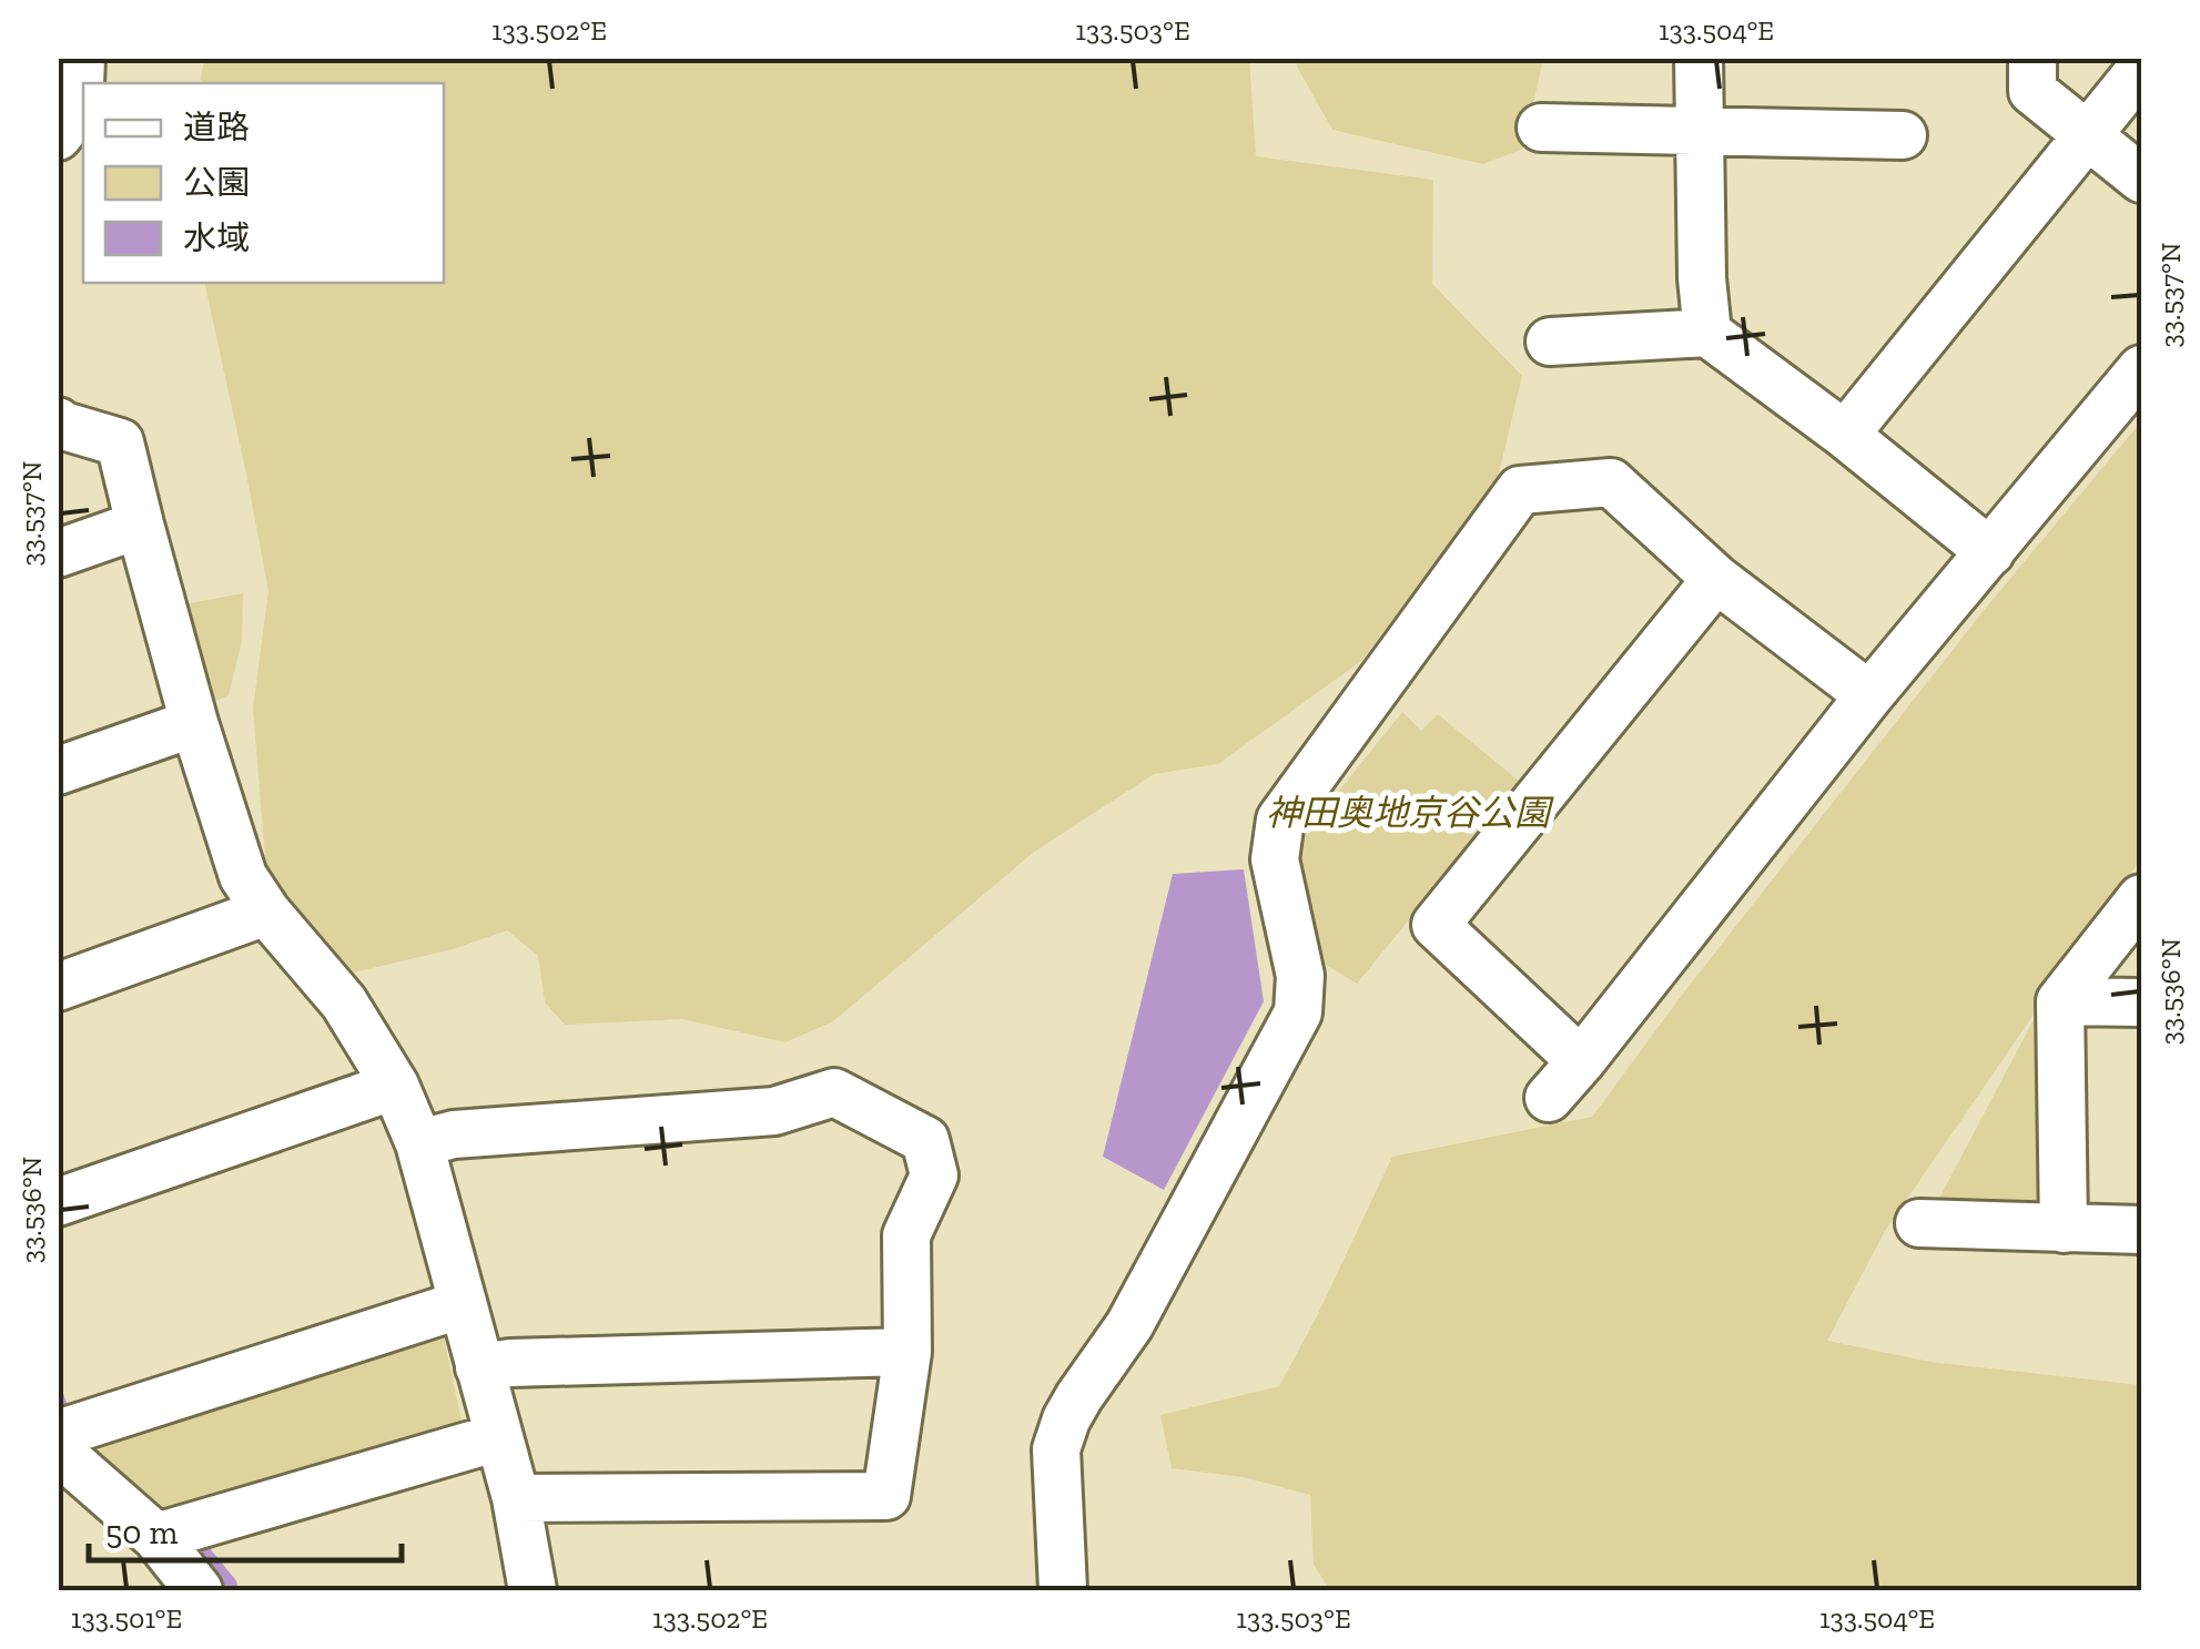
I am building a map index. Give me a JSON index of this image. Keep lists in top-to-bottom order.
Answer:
{
  "parks": ["神田奥地京谷公園"],
  "legend": ["道路", "公園", "水域"],
  "scale_bar": "50 m",
  "coordinates": [
    "133.502°E",
    "133.503°E",
    "133.504°E",
    "33.537°N",
    "33.536°N",
    "133.501°E"
  ]
}
